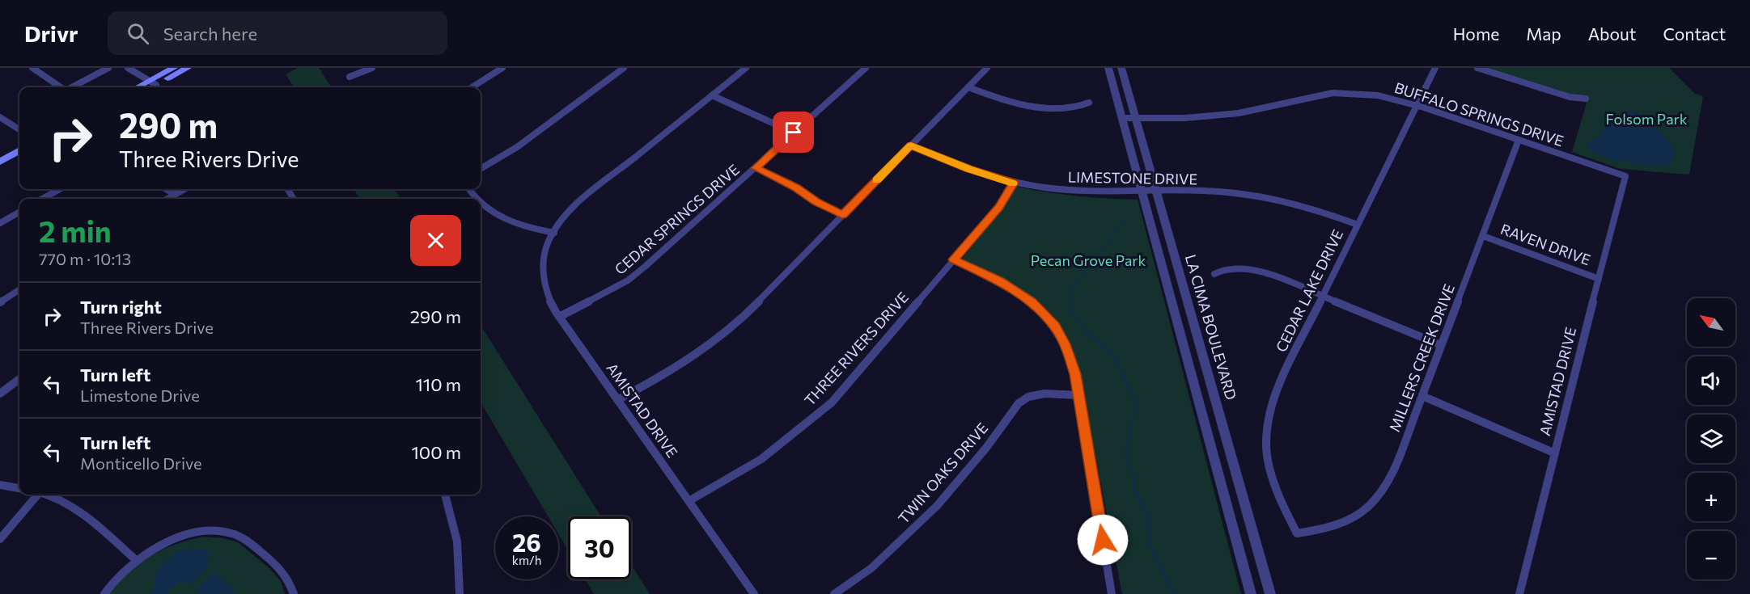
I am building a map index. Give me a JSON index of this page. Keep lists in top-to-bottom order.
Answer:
{
  "streets": {
    "street": [
      "BUFFALO SPRINGS DRIVE",
      "LIMESTONE DRIVE",
      "CEDAR SPRINGS DRIVE",
      "RAVEN DRIVE",
      "CEDAR LAKE DRIVE",
      "LA CIMA BOULEVARD",
      "THREE RIVERS DRIVE",
      "MILLERS CREEK DRIVE",
      "AMISTAD DRIVE",
      "TWIN OAKS DRIVE"
    ]
  },
  "crossings": [
    ["BUFFALO SPRINGS DRIVE", "CEDAR LAKE DRIVE"],
    ["BUFFALO SPRINGS DRIVE", "LA CIMA BOULEVARD"],
    ["BUFFALO SPRINGS DRIVE", "MILLERS CREEK DRIVE"],
    ["BUFFALO SPRINGS DRIVE", "AMISTAD DRIVE"],
    ["LIMESTONE DRIVE", "CEDAR LAKE DRIVE"],
    ["LIMESTONE DRIVE", "LA CIMA BOULEVARD"],
    ["LIMESTONE DRIVE", "THREE RIVERS DRIVE"],
    ["CEDAR SPRINGS DRIVE", "AMISTAD DRIVE"],
    ["RAVEN DRIVE", "MILLERS CREEK DRIVE"],
    ["RAVEN DRIVE", "AMISTAD DRIVE"],
    ["CEDAR LAKE DRIVE", "MILLERS CREEK DRIVE"],
    ["THREE RIVERS DRIVE", "AMISTAD DRIVE"]
  ],
  "parks": ["Folsom Park", "Pecan Grove Park"],
  "north": "top left",
  "page": {
    "header": "Drivr",
    "search": "Search here",
    "nav": [
      "Home",
      "Map",
      "About",
      "Contact"
    ],
    "turn": ["290 m", "Three Rivers Drive"],
    "heading": ["2 min", "770 m · 10:13"],
    "list": [
      {
        "name": "Turn right",
        "note": "Three Rivers Drive",
        "value": "290 m"
      },
      {
        "name": "Turn left",
        "note": "Limestone Drive",
        "value": "110 m"
      },
      {
        "name": "Turn left",
        "note": "Monticello Drive",
        "value": "100 m"
      }
    ],
    "map_buttons": ["+", "−"],
    "speed": "26 km/h",
    "limit": "30"
  }
}
